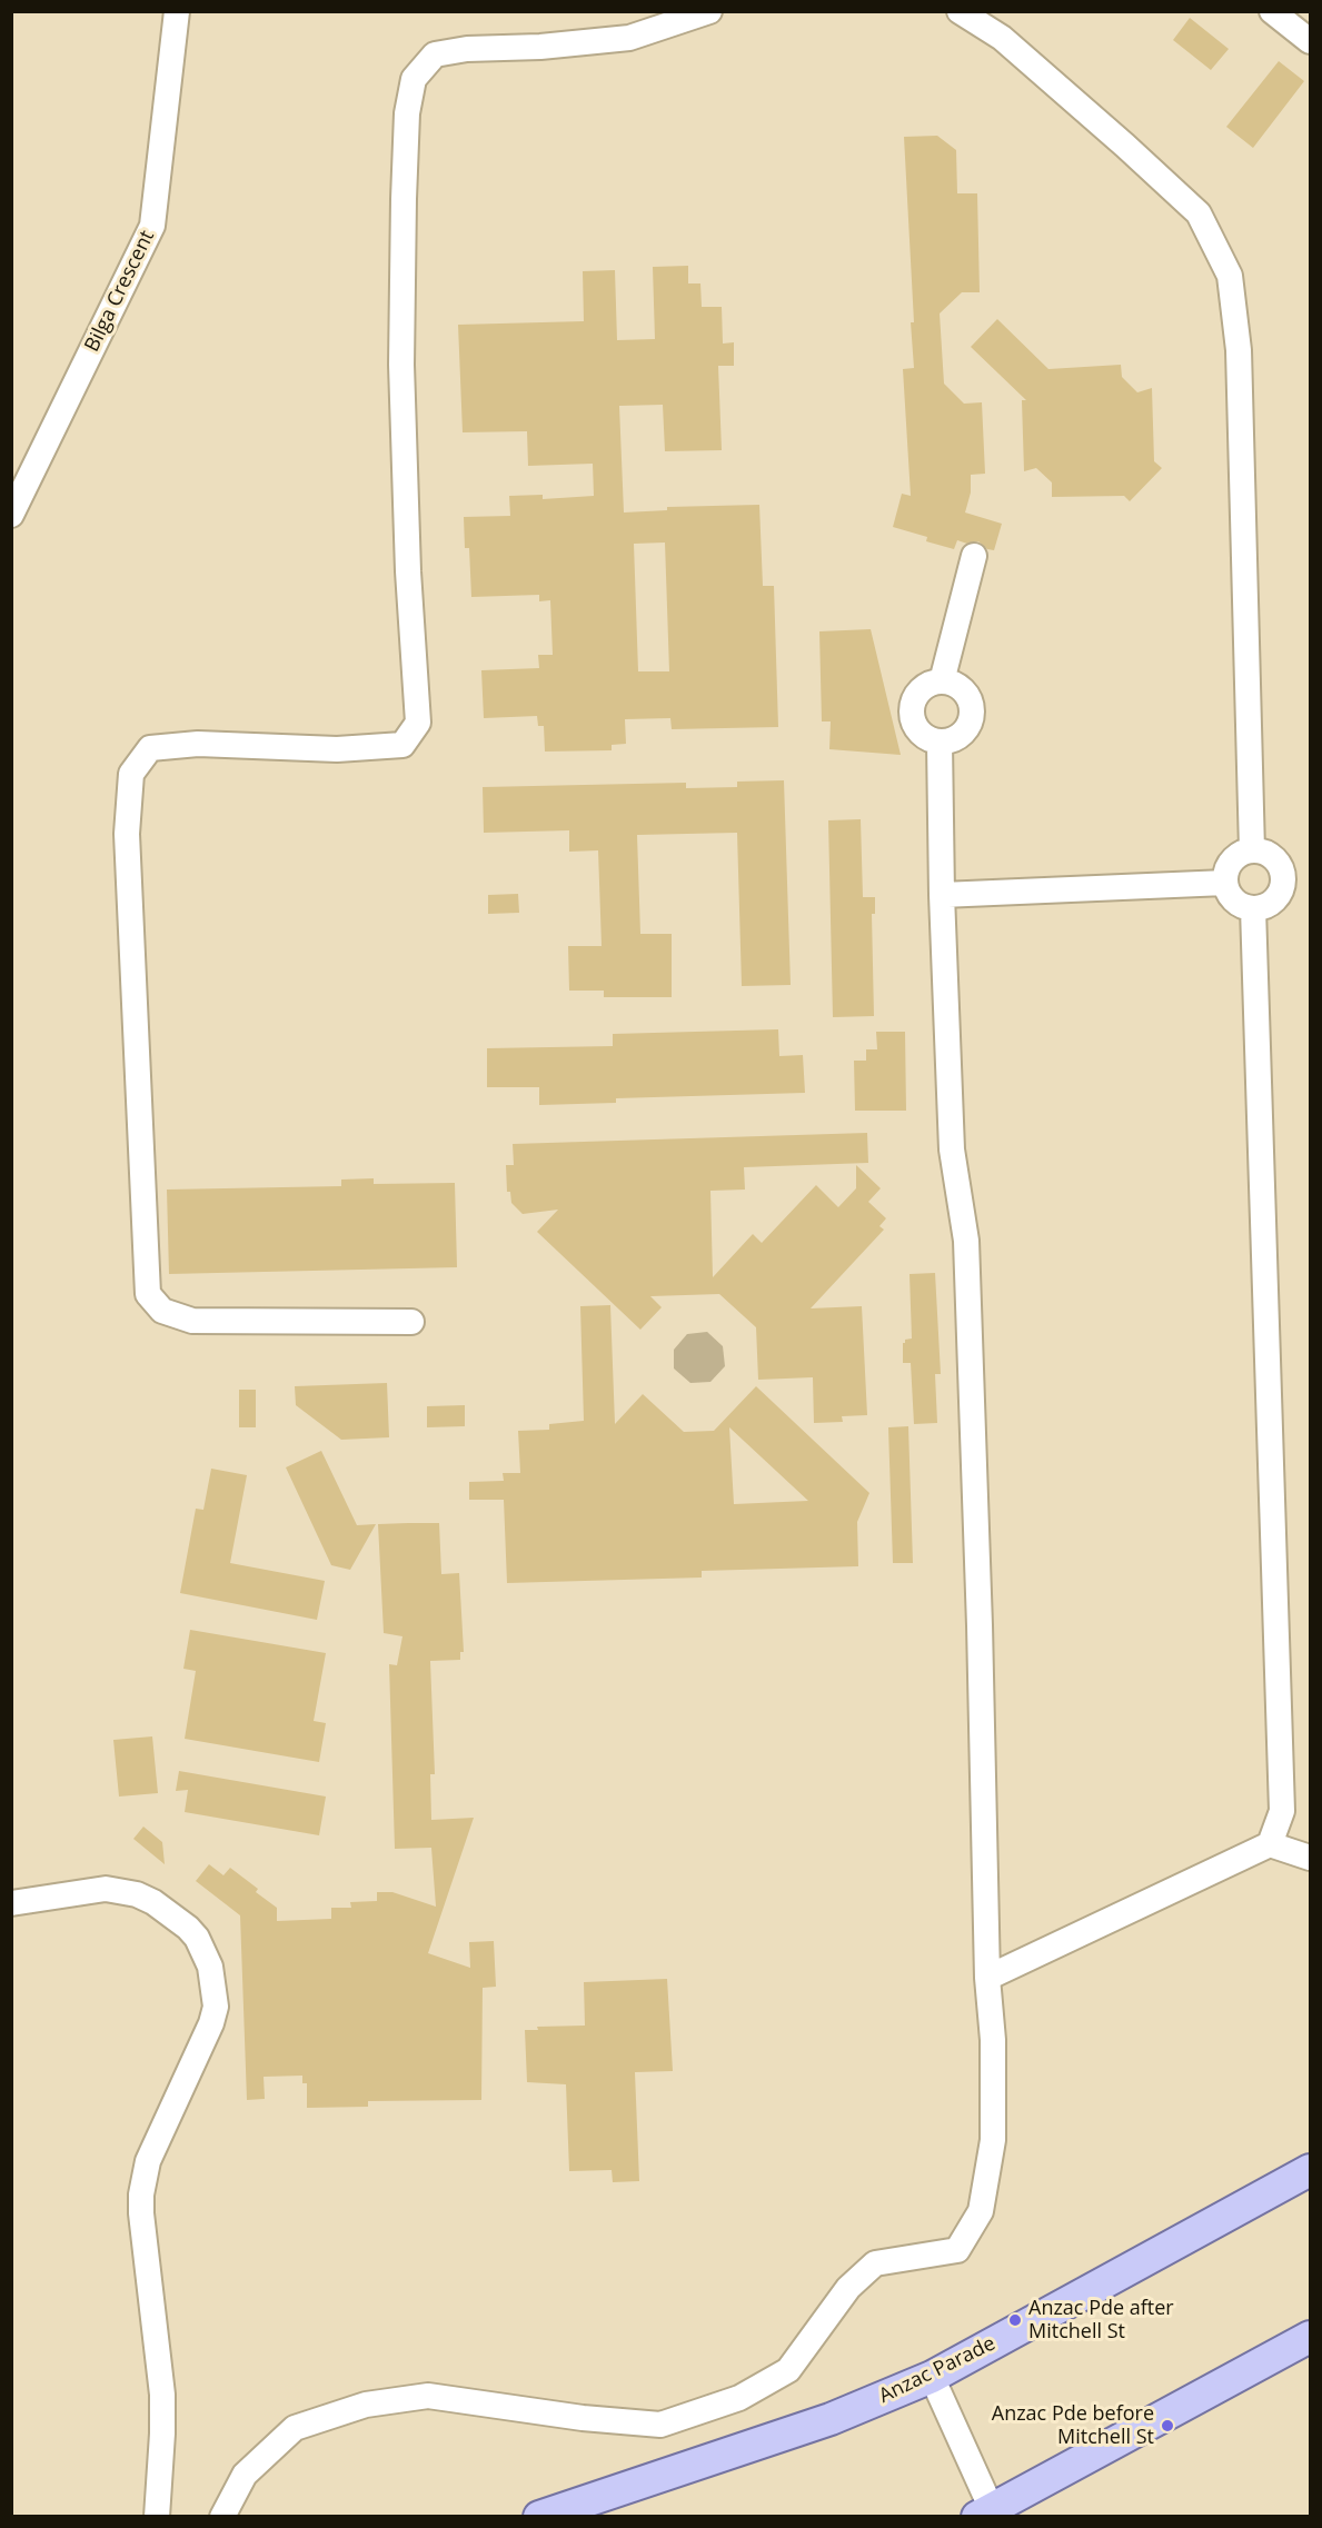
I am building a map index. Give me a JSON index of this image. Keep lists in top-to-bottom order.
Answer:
{
  "streets": {
    "main road": ["Anzac Parade"],
    "street": ["Bilga Crescent"]
  },
  "places": ["Anzac Pde after Mitchell St", "Anzac Pde before Mitchell St"]
}
